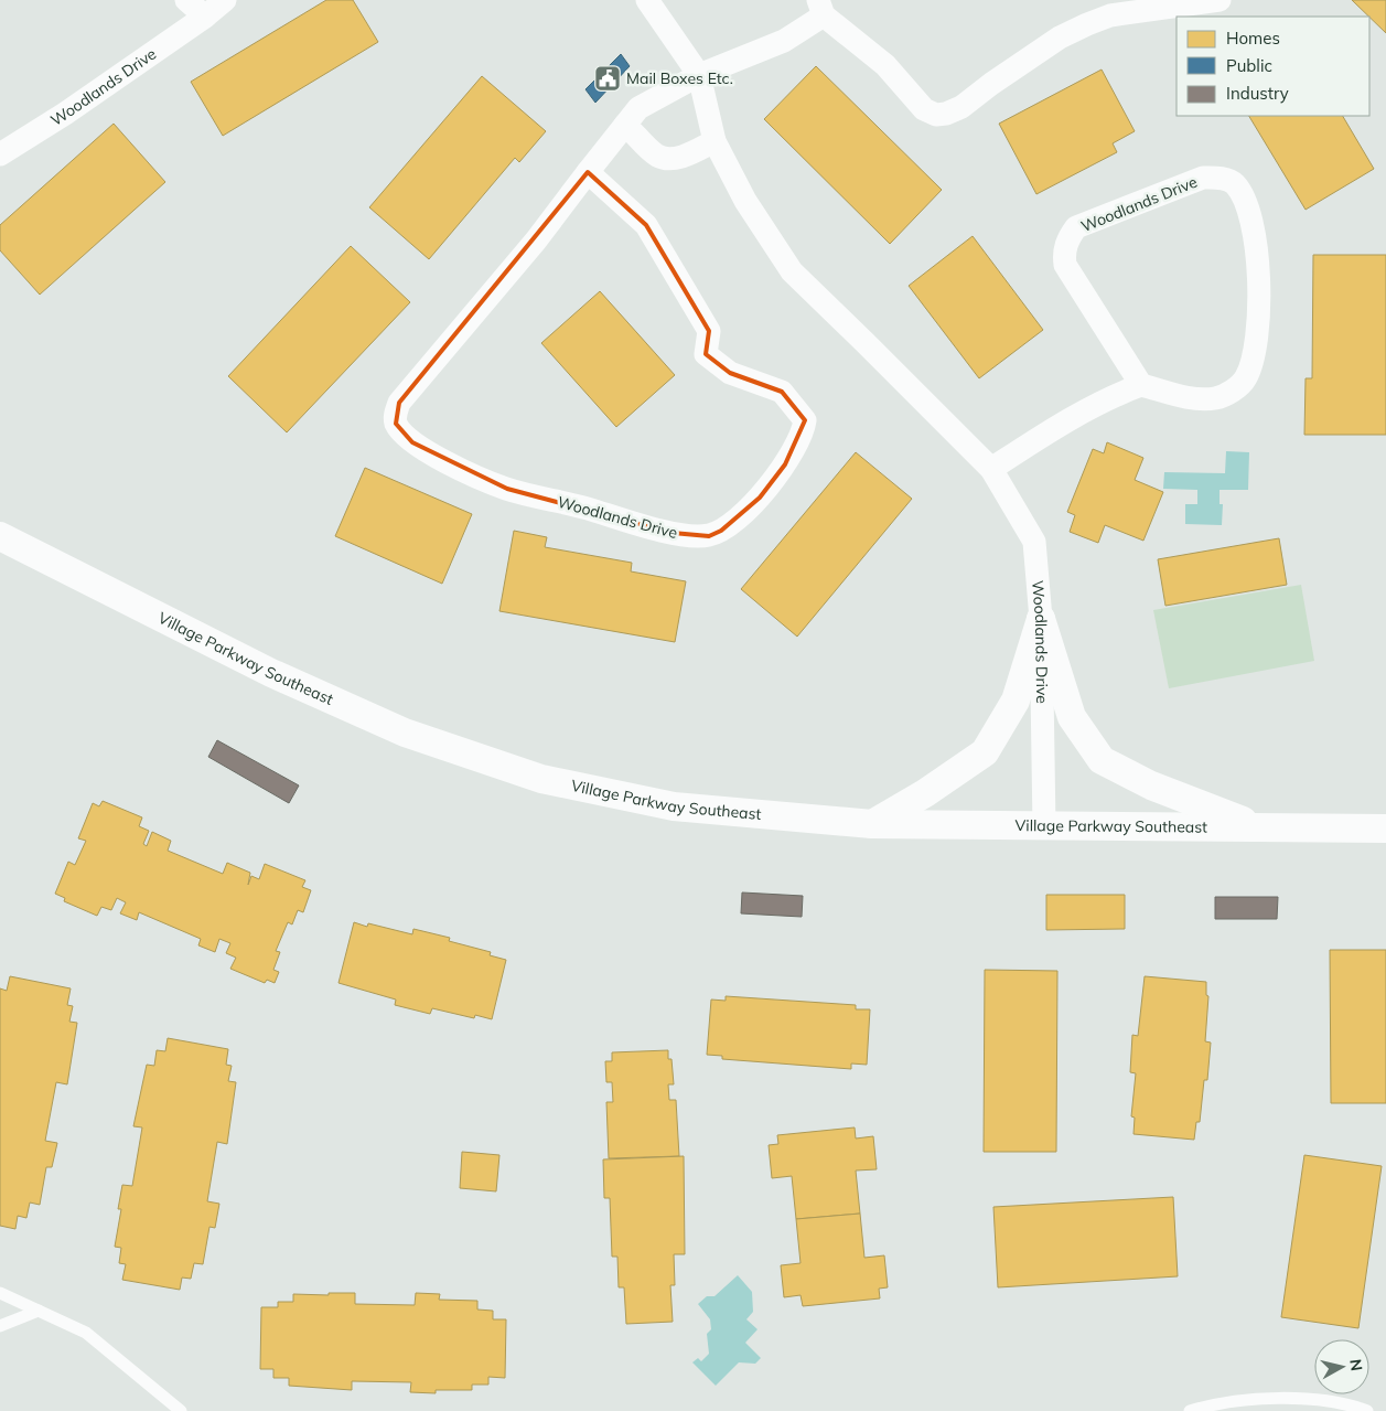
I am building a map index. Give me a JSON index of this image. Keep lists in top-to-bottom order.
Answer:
{
  "streets": {
    "street": ["Woodlands Drive", "Village Parkway Southeast"]
  },
  "crossings": [
    ["Woodlands Drive", "Village Parkway Southeast"]
  ],
  "places": {
    "public building": ["Mail Boxes Etc."]
  },
  "legend": ["Homes", "Public", "Industry"],
  "north": "right"
}
